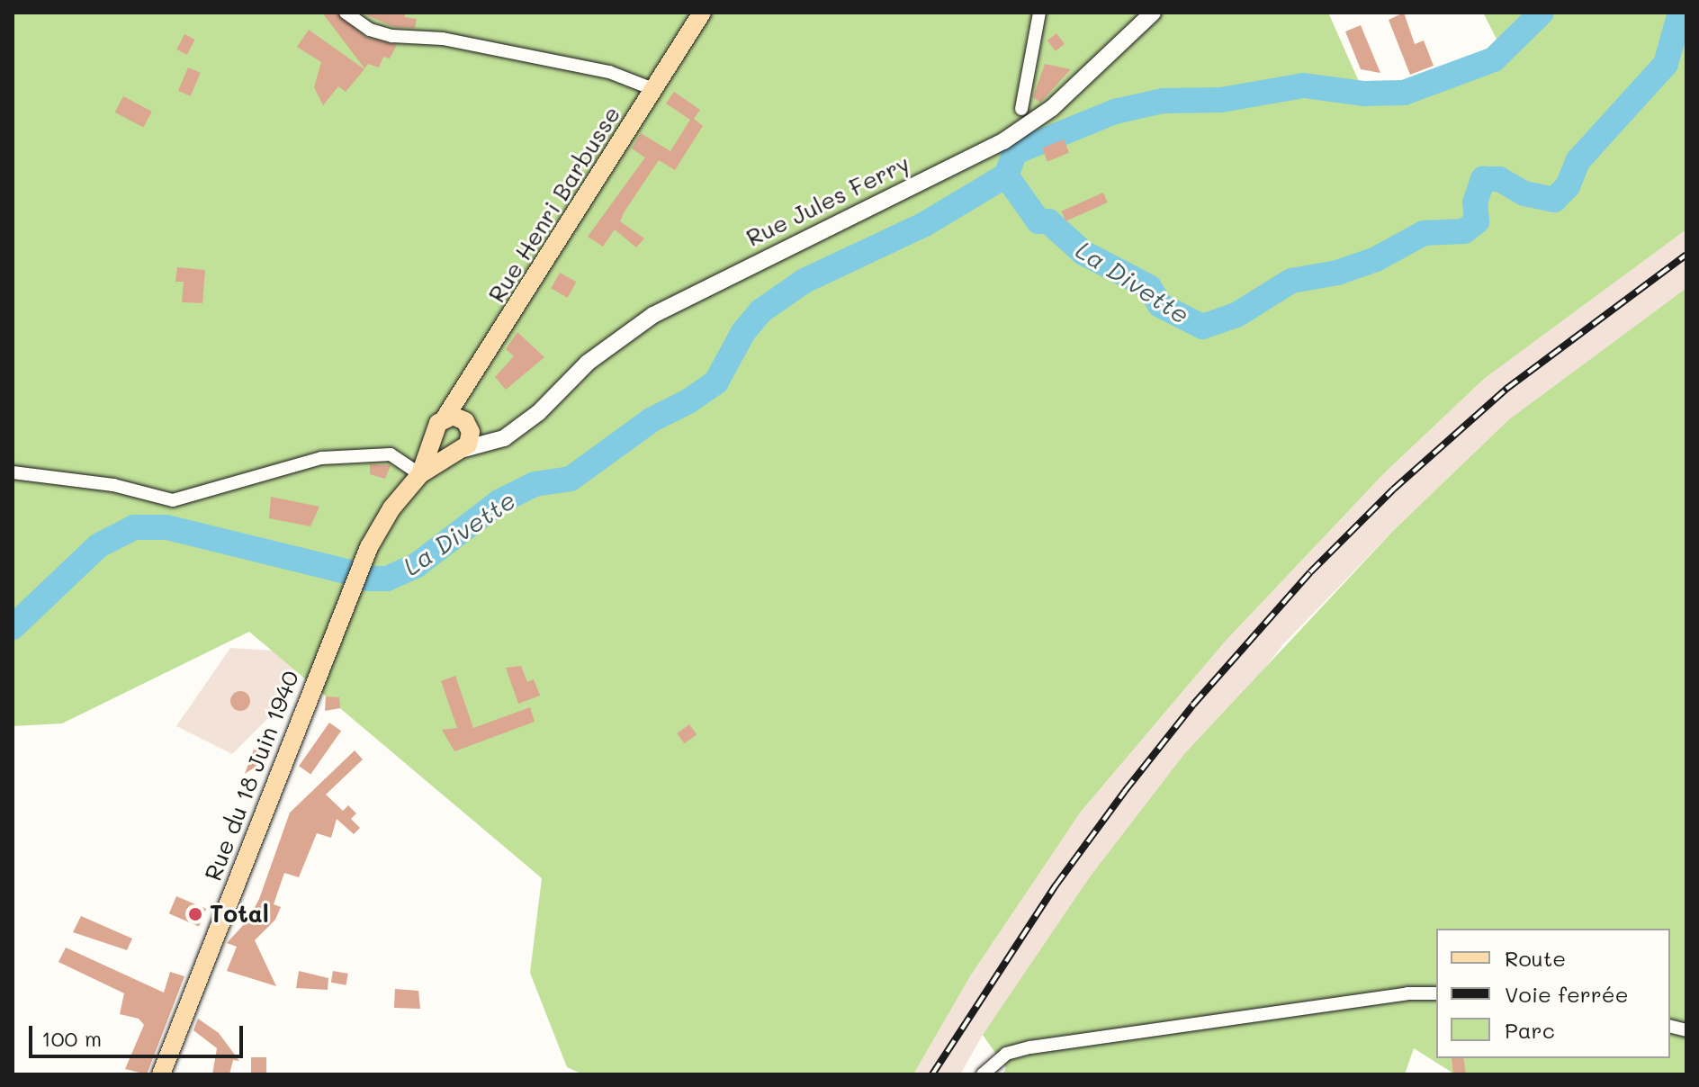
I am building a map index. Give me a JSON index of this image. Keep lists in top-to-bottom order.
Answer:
{
  "streets": {
    "main road": ["Rue Jules Ferry", "Rue Henri Barbusse", "Rue du 18 Juin 1940"]
  },
  "water": ["La Divette"],
  "places": ["Total"],
  "legend": ["Route", "Voie ferrée", "Parc"],
  "scale_bar": "100 m"
}
